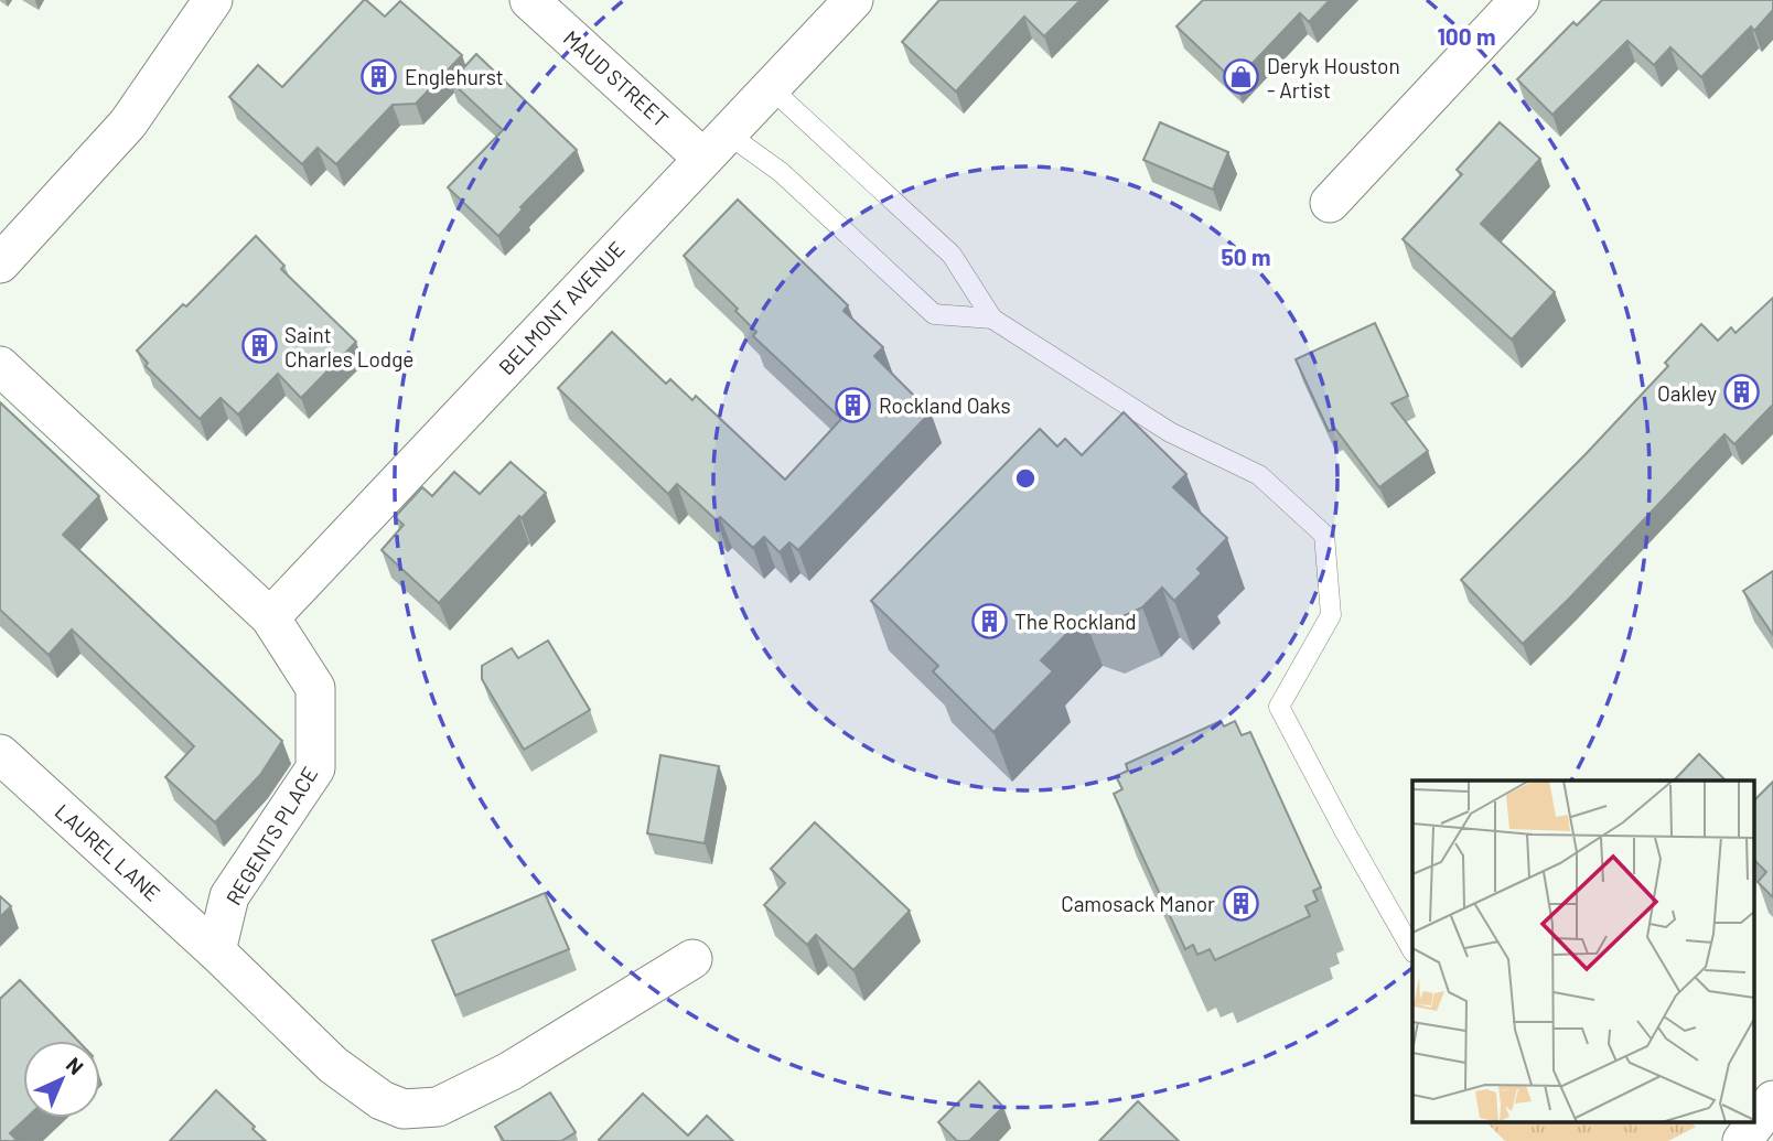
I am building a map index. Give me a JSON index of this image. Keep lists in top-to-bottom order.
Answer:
{
  "streets": {
    "street": [
      "MAUD STREET",
      "BELMONT AVENUE",
      "REGENTS PLACE",
      "LAUREL LANE"
    ]
  },
  "crossings": [
    ["MAUD STREET", "BELMONT AVENUE"],
    ["BELMONT AVENUE", "REGENTS PLACE"],
    ["REGENTS PLACE", "LAUREL LANE"]
  ],
  "places": {
    "building": [
      "Englehurst",
      "Saint Charles Lodge",
      "Oakley",
      "Rockland Oaks",
      "The Rockland",
      "Camosack Manor"
    ],
    "shop": ["Deryk Houston - Artist"]
  },
  "north": "top right",
  "rings": ["100 m", "50 m"]
}
